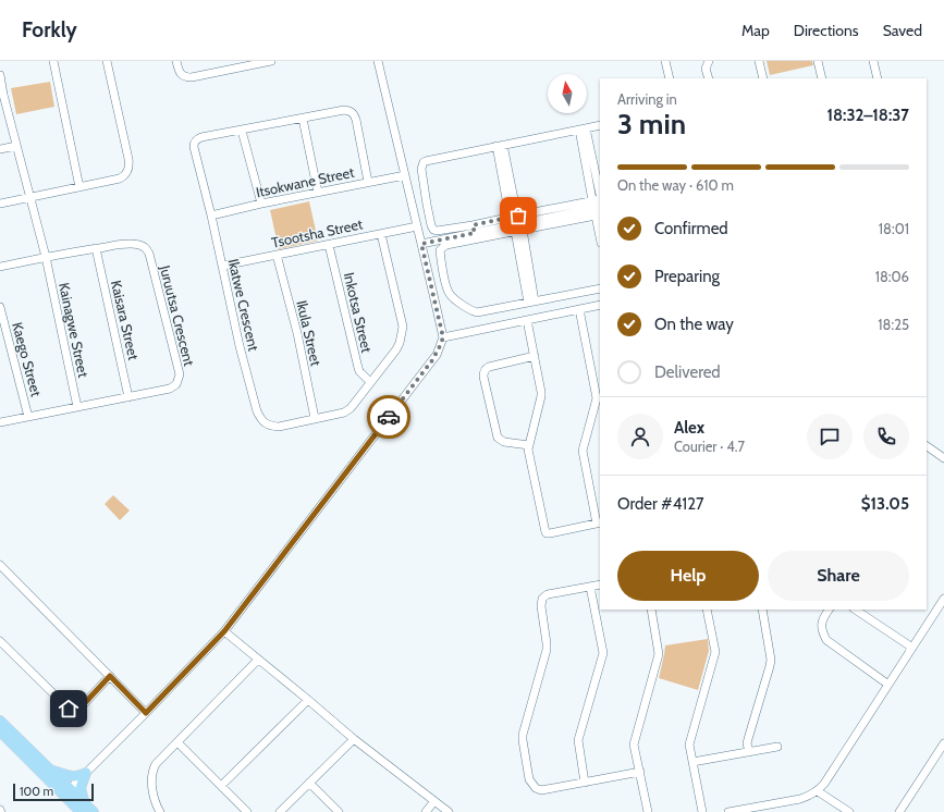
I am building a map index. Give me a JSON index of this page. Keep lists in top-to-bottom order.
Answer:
{
  "streets": {
    "street": [
      "Itsokwane Street",
      "Tsootsha Street",
      "Ikatwe Crescent",
      "Inkotsa Street",
      "Juruutsa Crescent",
      "Kaisara Street",
      "Kainagwe Street",
      "Ikula Street",
      "Kaego Street"
    ]
  },
  "crossings": [
    ["Itsokwane Street", "Ikatwe Crescent"],
    ["Tsootsha Street", "Ikatwe Crescent"],
    ["Tsootsha Street", "Inkotsa Street"],
    ["Tsootsha Street", "Ikula Street"],
    ["Ikatwe Crescent", "Inkotsa Street"],
    ["Ikatwe Crescent", "Ikula Street"],
    ["Juruutsa Crescent", "Kaisara Street"],
    ["Juruutsa Crescent", "Kainagwe Street"],
    ["Juruutsa Crescent", "Kaego Street"]
  ],
  "scale_bar": "100 m",
  "north": "top",
  "page": {
    "header": "Forkly",
    "nav": ["Map", "Directions", "Saved"],
    "heading": ["3 min", "Arriving in", "18:32–18:37"],
    "panel": [
      "Alex",
      "Courier · 4.7",
      "Order #4127",
      "$13.05"
    ],
    "bar": "On the way · 610 m",
    "list": [
      ["Confirmed", "18:01"],
      ["Preparing", "18:06"],
      ["On the way", "18:25"],
      "Delivered"
    ],
    "buttons": ["Help", "Share"],
    "scale": "100 m"
  }
}
